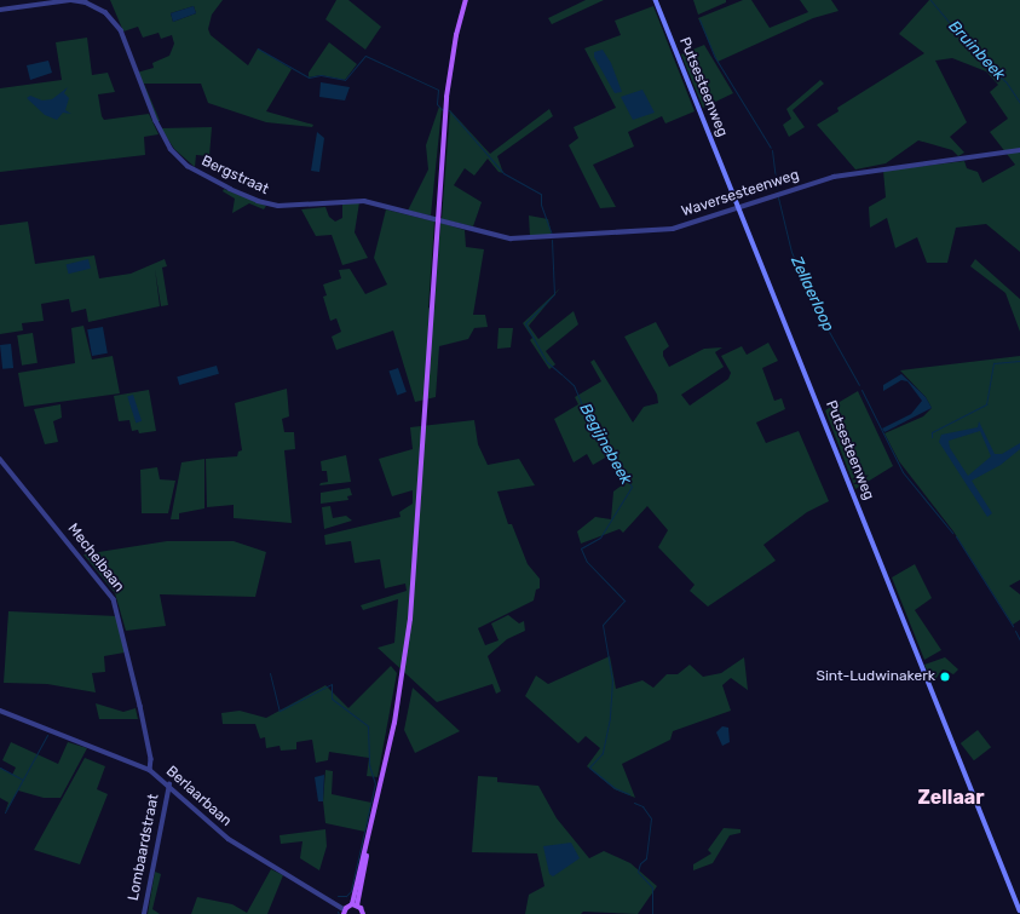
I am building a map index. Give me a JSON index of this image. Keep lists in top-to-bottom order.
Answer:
{
  "streets": {
    "main road": ["Putsesteenweg"],
    "street": [
      "Bergstraat",
      "Waversesteenweg",
      "Mechelbaan",
      "Berlaarbaan",
      "Lombaardstraat"
    ]
  },
  "crossings": [
    ["Putsesteenweg", "Waversesteenweg"],
    ["Bergstraat", "Waversesteenweg"],
    ["Mechelbaan", "Berlaarbaan"],
    ["Berlaarbaan", "Lombaardstraat"]
  ],
  "districts": ["Zellaar"],
  "water": ["Bruinbeek", "Zellaerloop", "Begijnebeek"],
  "places": ["Sint-Ludwinakerk"]
}
